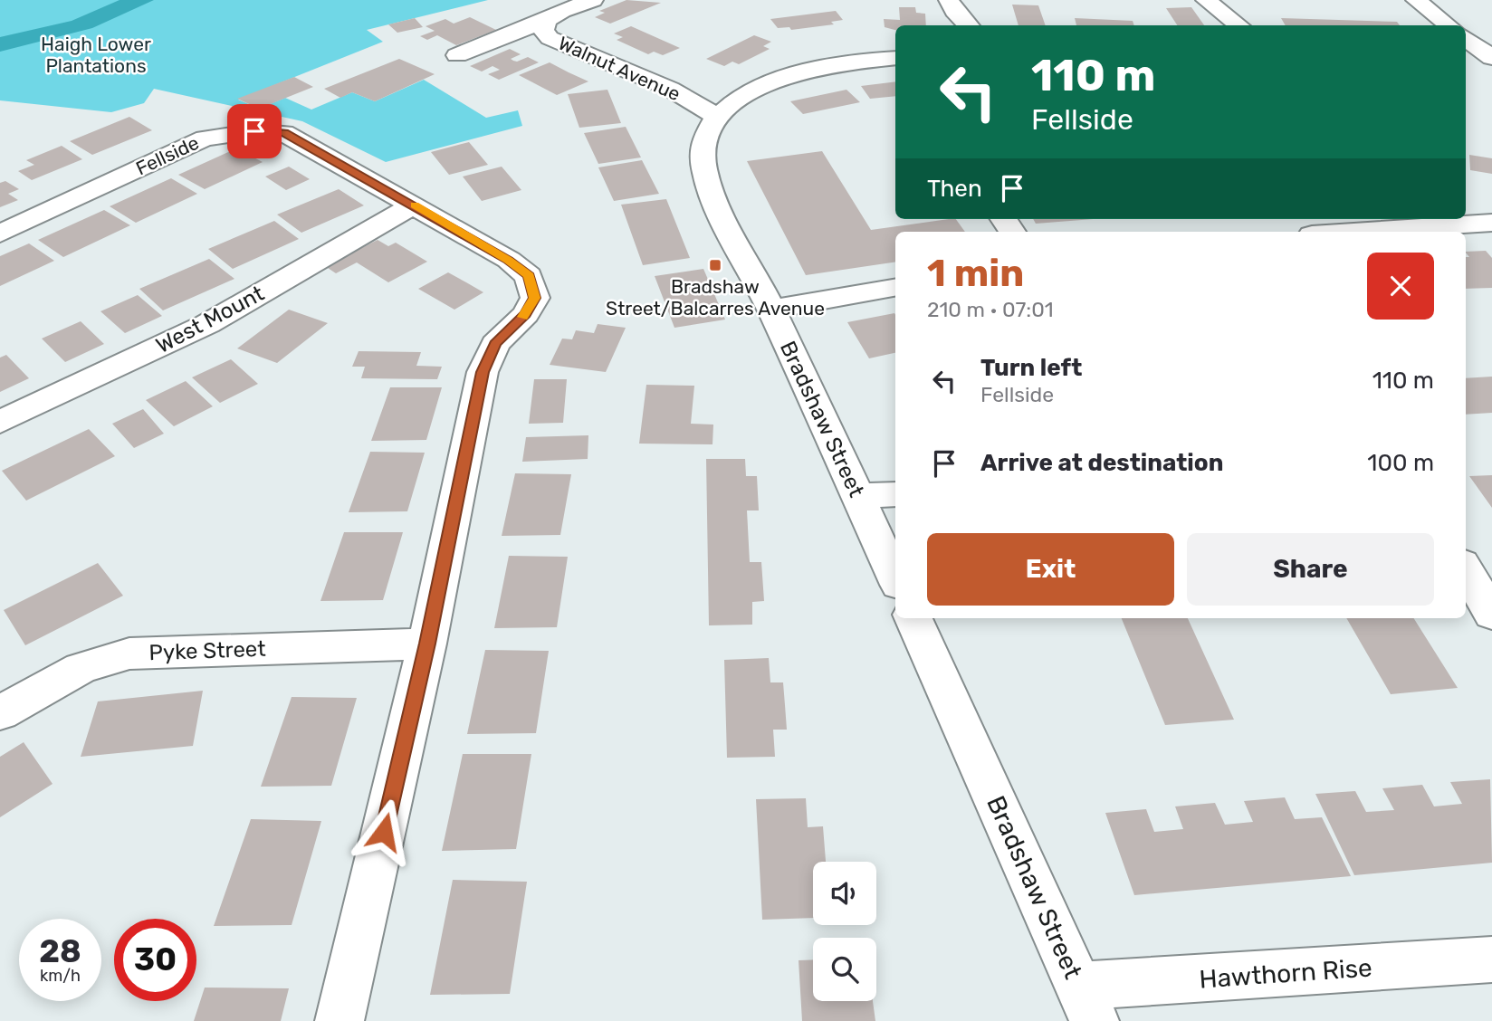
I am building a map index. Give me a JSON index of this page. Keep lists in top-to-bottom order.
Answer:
{
  "streets": {
    "street": [
      "Walnut Avenue",
      "Fellside",
      "West Mount",
      "Bradshaw Street",
      "Pyke Street",
      "Hawthorn Rise"
    ]
  },
  "crossings": [
    ["Walnut Avenue", "Bradshaw Street"],
    ["Fellside", "West Mount"],
    ["Fellside", "Pyke Street"],
    ["Bradshaw Street", "Hawthorn Rise"]
  ],
  "parks": ["Haigh Lower Plantations"],
  "places": {
    "transit": ["Bradshaw Street/Balcarres Avenue"]
  },
  "page": {
    "turn": ["110 m", "Fellside"],
    "then": "Then",
    "heading": ["1 min", "210 m · 07:01"],
    "list": [
      {
        "name": "Turn left",
        "note": "Fellside",
        "value": "110 m"
      },
      {
        "name": "Arrive at destination",
        "value": "100 m"
      }
    ],
    "buttons": ["Exit", "Share"],
    "speed": "28 km/h",
    "limit": "30"
  }
}
